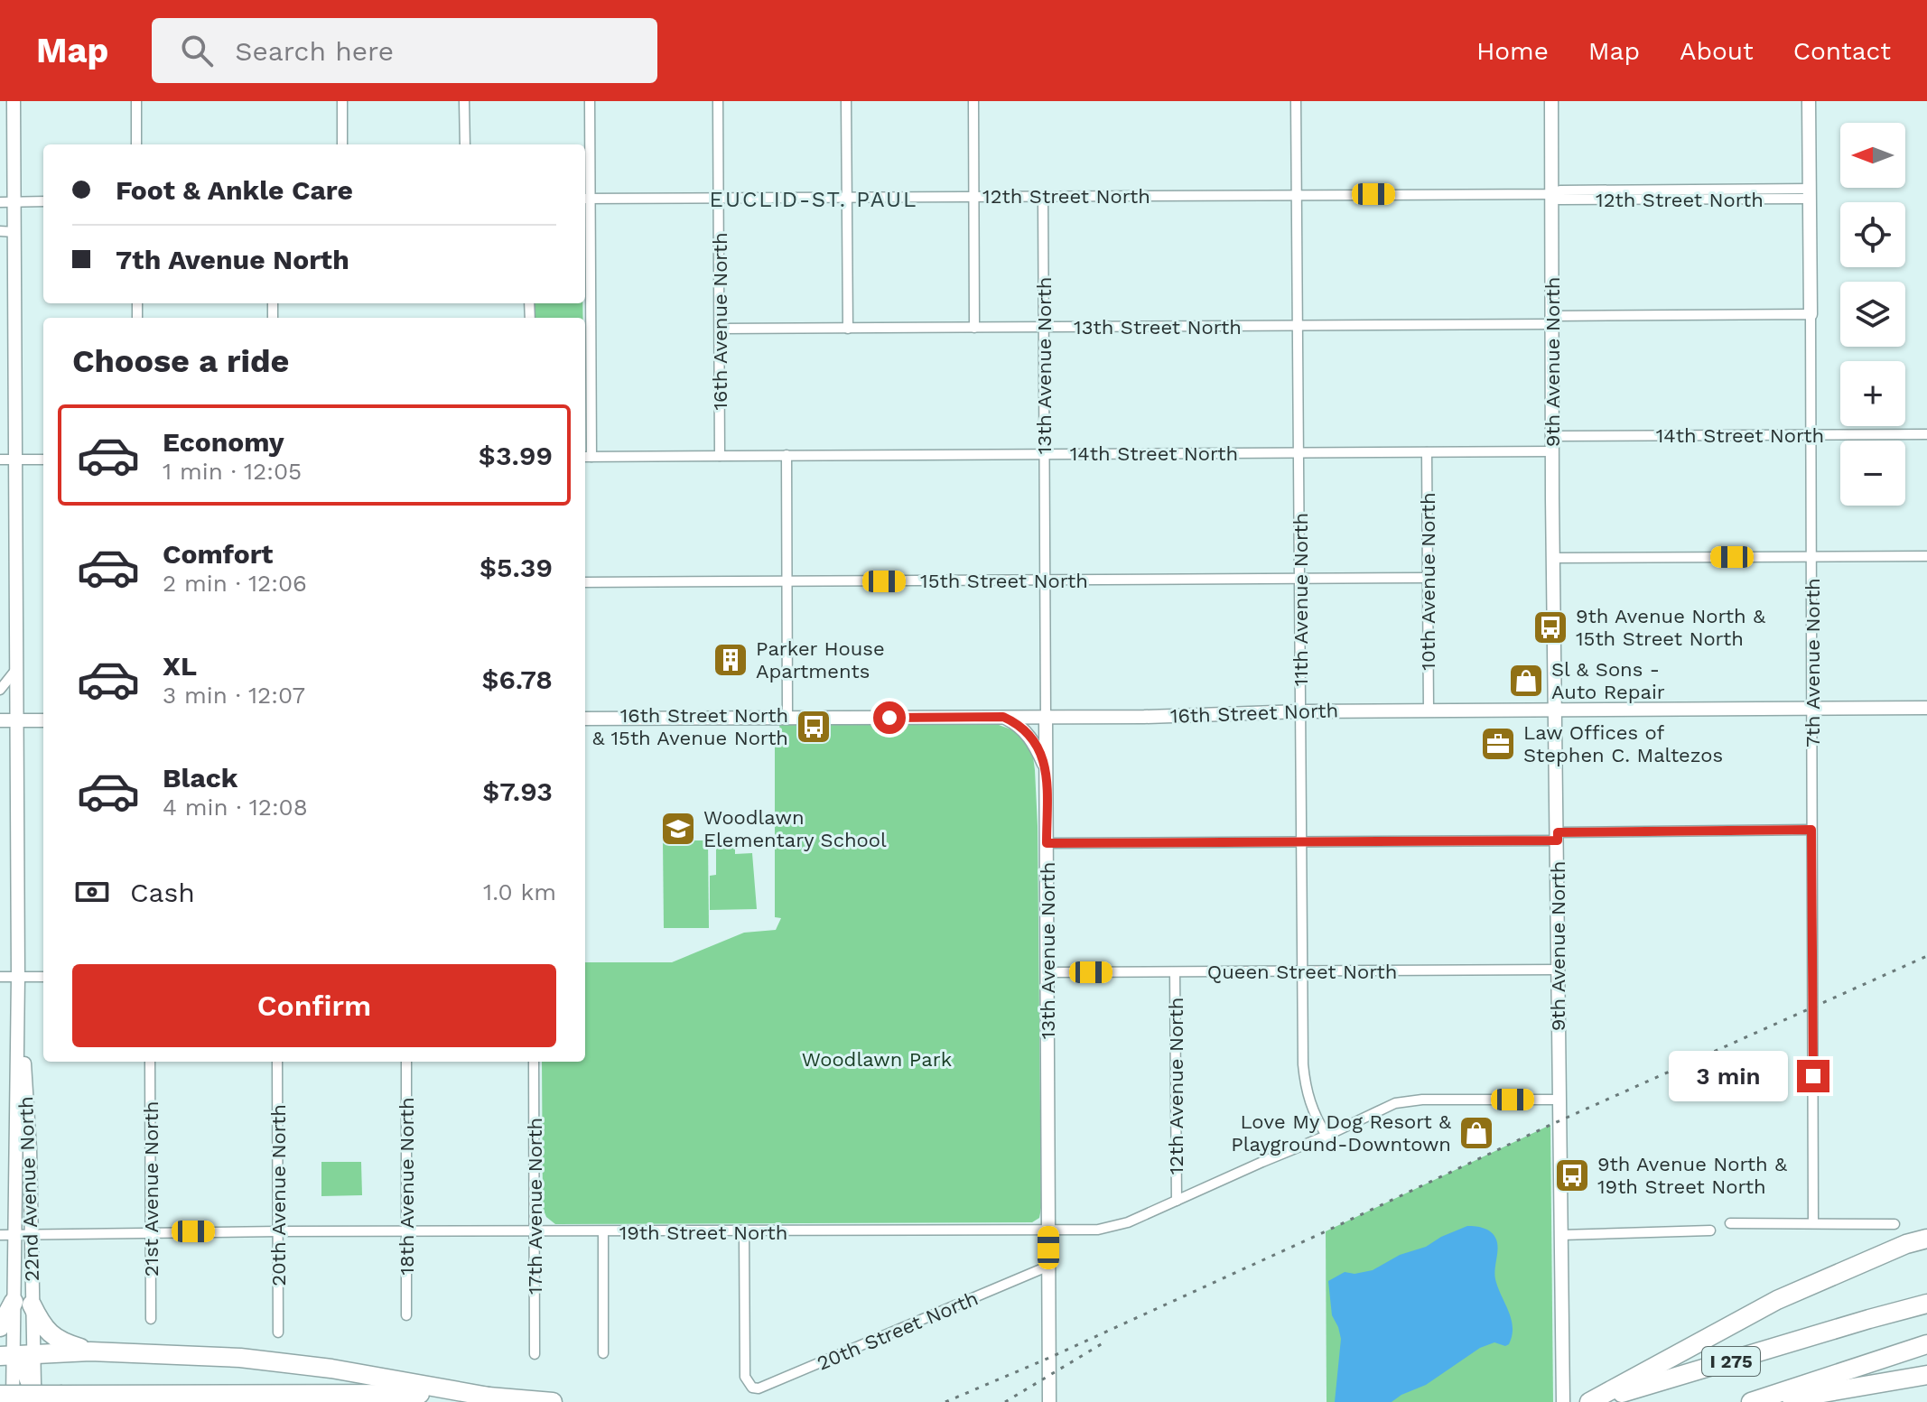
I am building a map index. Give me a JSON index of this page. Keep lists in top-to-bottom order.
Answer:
{
  "streets": {
    "highway": ["I 275"],
    "street": [
      "12th Street North",
      "16th Avenue North",
      "13th Street North",
      "9th Avenue North",
      "13th Avenue North",
      "14th Street North",
      "15th Street North",
      "10th Avenue North",
      "11th Avenue North",
      "7th Avenue North",
      "16th Street North",
      "Queen Street North",
      "12th Avenue North",
      "18th Avenue North",
      "22nd Avenue North",
      "21st Avenue North",
      "20th Avenue North",
      "17th Avenue North",
      "19th Street North",
      "20th Street North"
    ]
  },
  "crossings": [
    ["12th Street North", "16th Avenue North"],
    ["12th Street North", "9th Avenue North"],
    ["12th Street North", "13th Avenue North"],
    ["12th Street North", "11th Avenue North"],
    ["12th Street North", "7th Avenue North"],
    ["16th Avenue North", "13th Street North"],
    ["16th Avenue North", "14th Street North"],
    ["13th Street North", "9th Avenue North"],
    ["13th Street North", "13th Avenue North"],
    ["13th Street North", "11th Avenue North"],
    ["13th Street North", "7th Avenue North"],
    ["9th Avenue North", "14th Street North"],
    ["9th Avenue North", "16th Street North"],
    ["9th Avenue North", "Queen Street North"],
    ["9th Avenue North", "19th Street North"],
    ["13th Avenue North", "14th Street North"],
    ["13th Avenue North", "15th Street North"],
    ["13th Avenue North", "16th Street North"],
    ["13th Avenue North", "Queen Street North"],
    ["13th Avenue North", "19th Street North"],
    ["13th Avenue North", "20th Street North"],
    ["14th Street North", "10th Avenue North"],
    ["14th Street North", "11th Avenue North"],
    ["14th Street North", "7th Avenue North"],
    ["15th Street North", "10th Avenue North"],
    ["15th Street North", "11th Avenue North"],
    ["10th Avenue North", "16th Street North"],
    ["11th Avenue North", "16th Street North"],
    ["11th Avenue North", "Queen Street North"],
    ["11th Avenue North", "19th Street North"],
    ["7th Avenue North", "16th Street North"],
    ["Queen Street North", "12th Avenue North"],
    ["12th Avenue North", "19th Street North"],
    ["18th Avenue North", "19th Street North"],
    ["22nd Avenue North", "19th Street North"],
    ["21st Avenue North", "19th Street North"],
    ["20th Avenue North", "19th Street North"],
    ["17th Avenue North", "19th Street North"],
    ["19th Street North", "20th Street North"]
  ],
  "districts": ["EUCLID-ST. PAUL"],
  "parks": ["Woodlawn Park"],
  "places": {
    "bus stop": ["9th Avenue North & 15th Street North", "16th Street North & 15th Avenue North", "9th Avenue North & 19th Street North"],
    "building": ["Parker House Apartments"],
    "shop": ["Sl & Sons - Auto Repair", "Love My Dog Resort & Playground-Downtown"],
    "office": ["Law Offices of Stephen C. Maltezos"],
    "school or university": ["Woodlawn Elementary School"]
  },
  "north": "left",
  "page": {
    "header": "Map",
    "search": "Search here",
    "nav": [
      "Home",
      "Map",
      "About",
      "Contact"
    ],
    "map_buttons": ["+", "−"],
    "banner": ["Foot & Ankle Care", "7th Avenue North"],
    "heading": "Choose a ride",
    "list": [
      {
        "name": "Economy",
        "note": "1 min · 12:05",
        "value": "$3.99"
      },
      {
        "name": "Comfort",
        "note": "2 min · 12:06",
        "value": "$5.39"
      },
      {
        "name": "XL",
        "note": "3 min · 12:07",
        "value": "$6.78"
      },
      {
        "name": "Black",
        "note": "4 min · 12:08",
        "value": "$7.93"
      }
    ],
    "pay": ["Cash", "1.0 km"],
    "buttons": "Confirm",
    "bubble": "3 min"
  }
}
